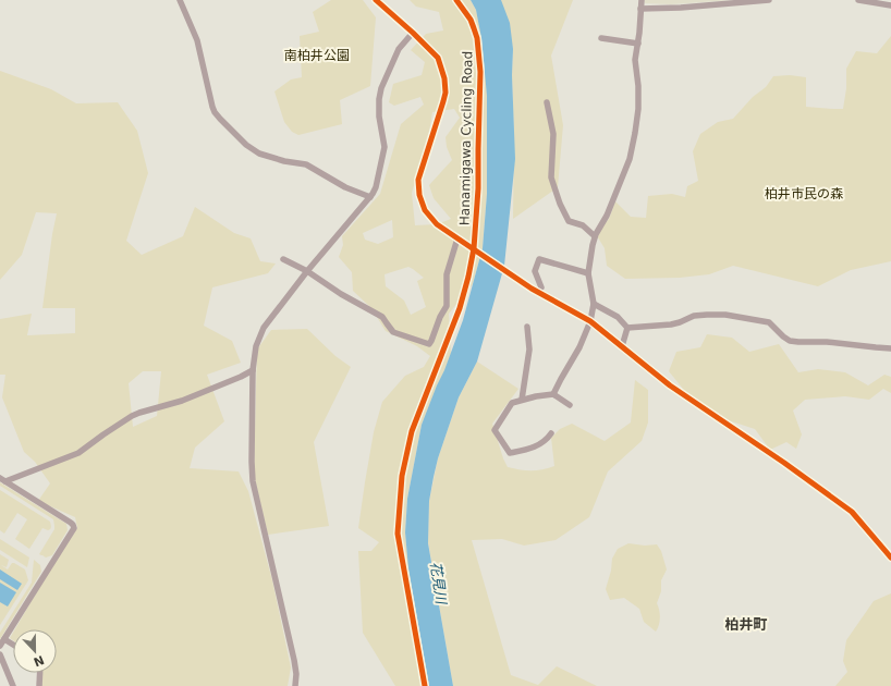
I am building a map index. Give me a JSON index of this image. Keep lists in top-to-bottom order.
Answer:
{
  "streets": {
    "cycle path": ["Hanamigawa Cycling Road"]
  },
  "districts": ["柏井町"],
  "water": ["花見川"],
  "parks": ["南柏井公園", "柏井市民の森"],
  "north": "bottom"
}
